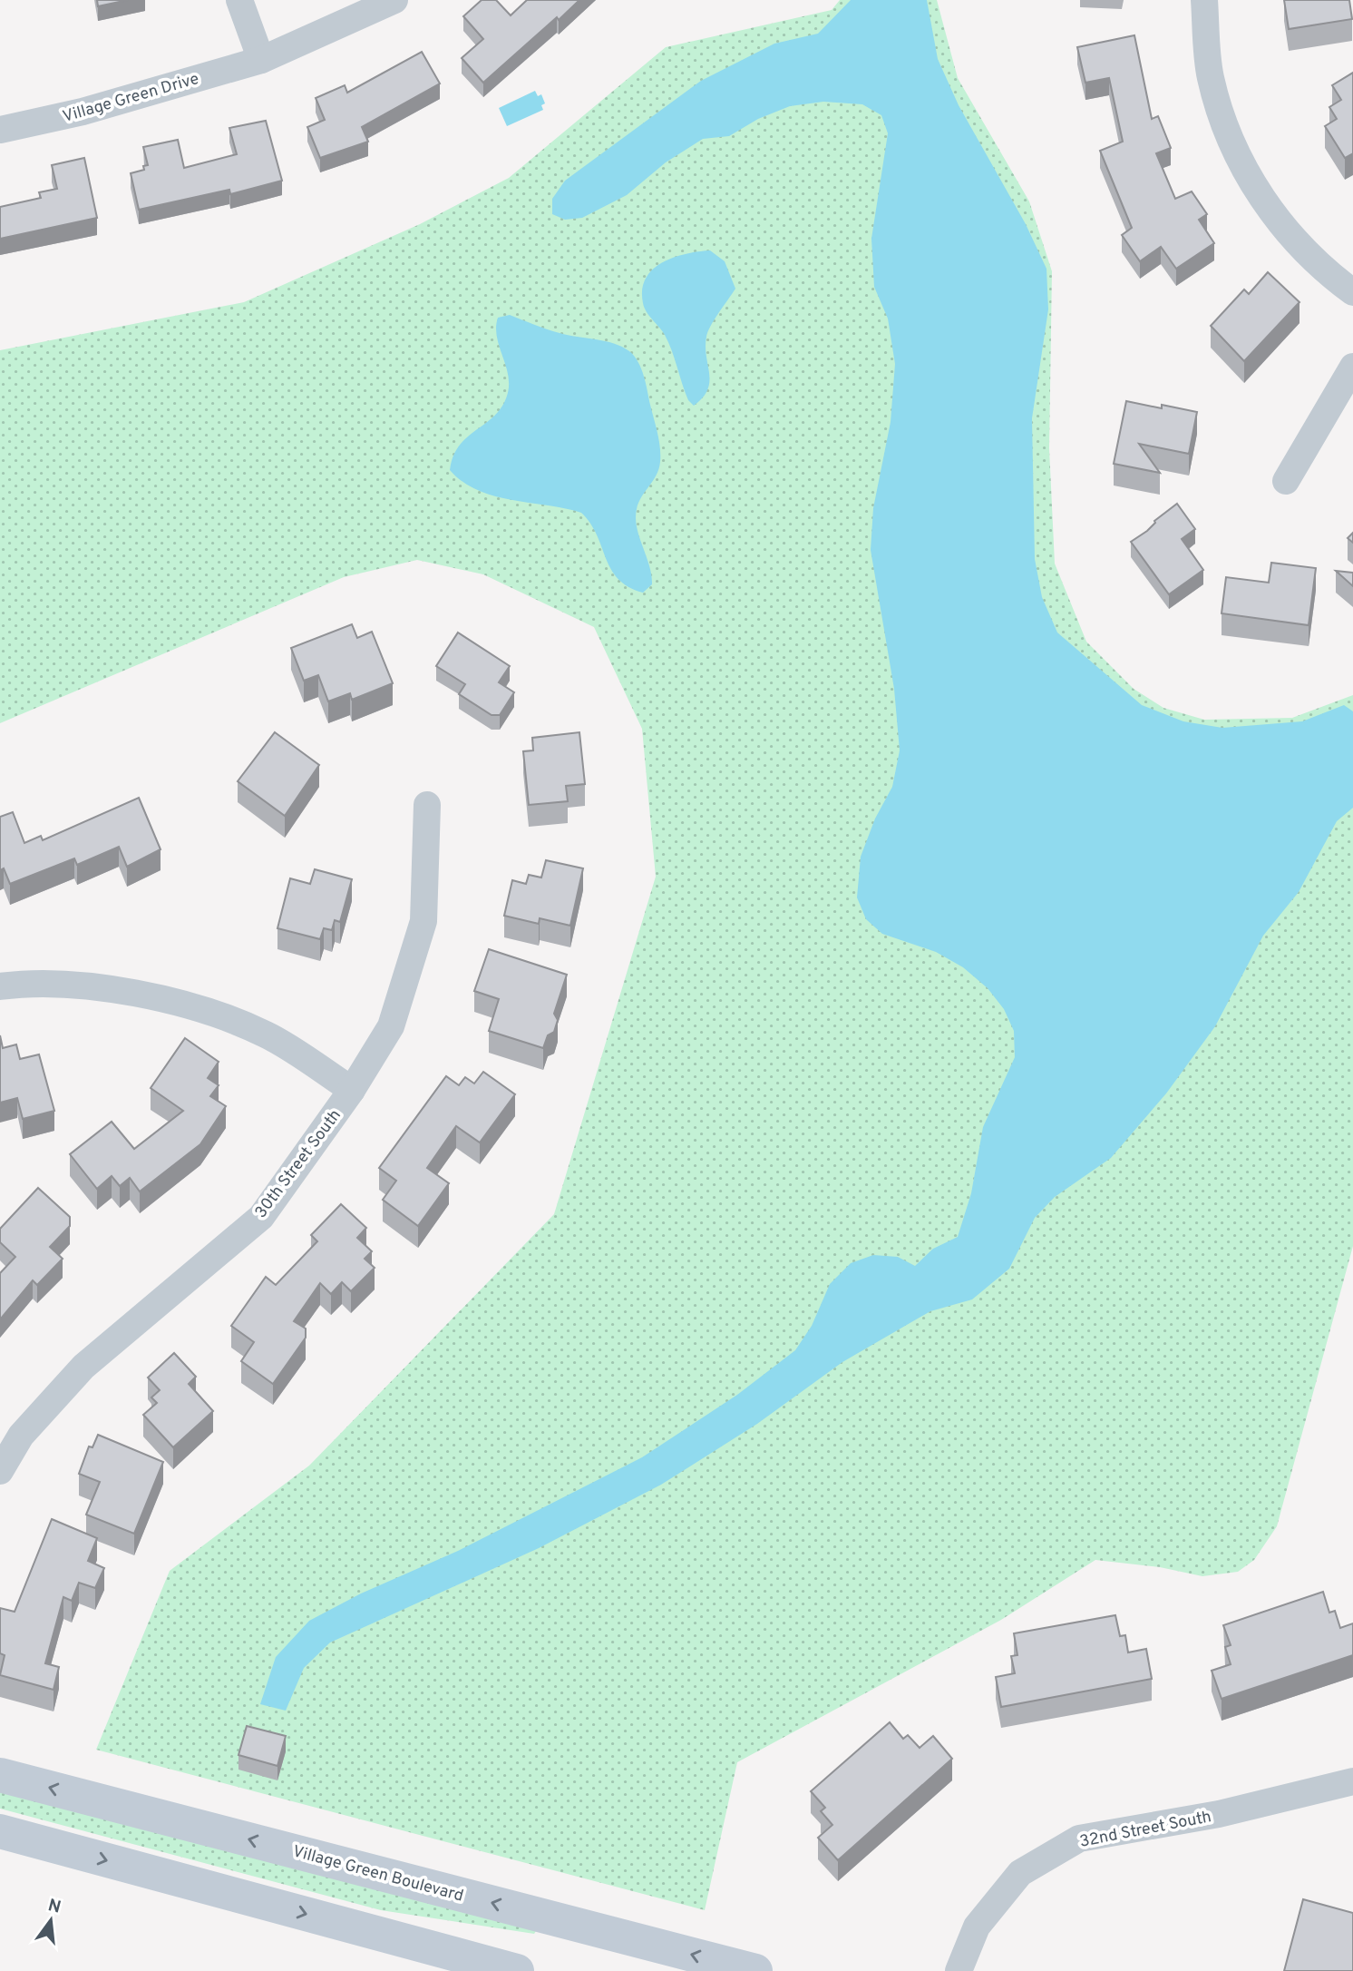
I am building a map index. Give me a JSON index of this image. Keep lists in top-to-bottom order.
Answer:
{
  "streets": {
    "street": [
      "Village Green Drive",
      "30th Street South",
      "32nd Street South",
      "Village Green Boulevard"
    ]
  },
  "north": "top"
}
